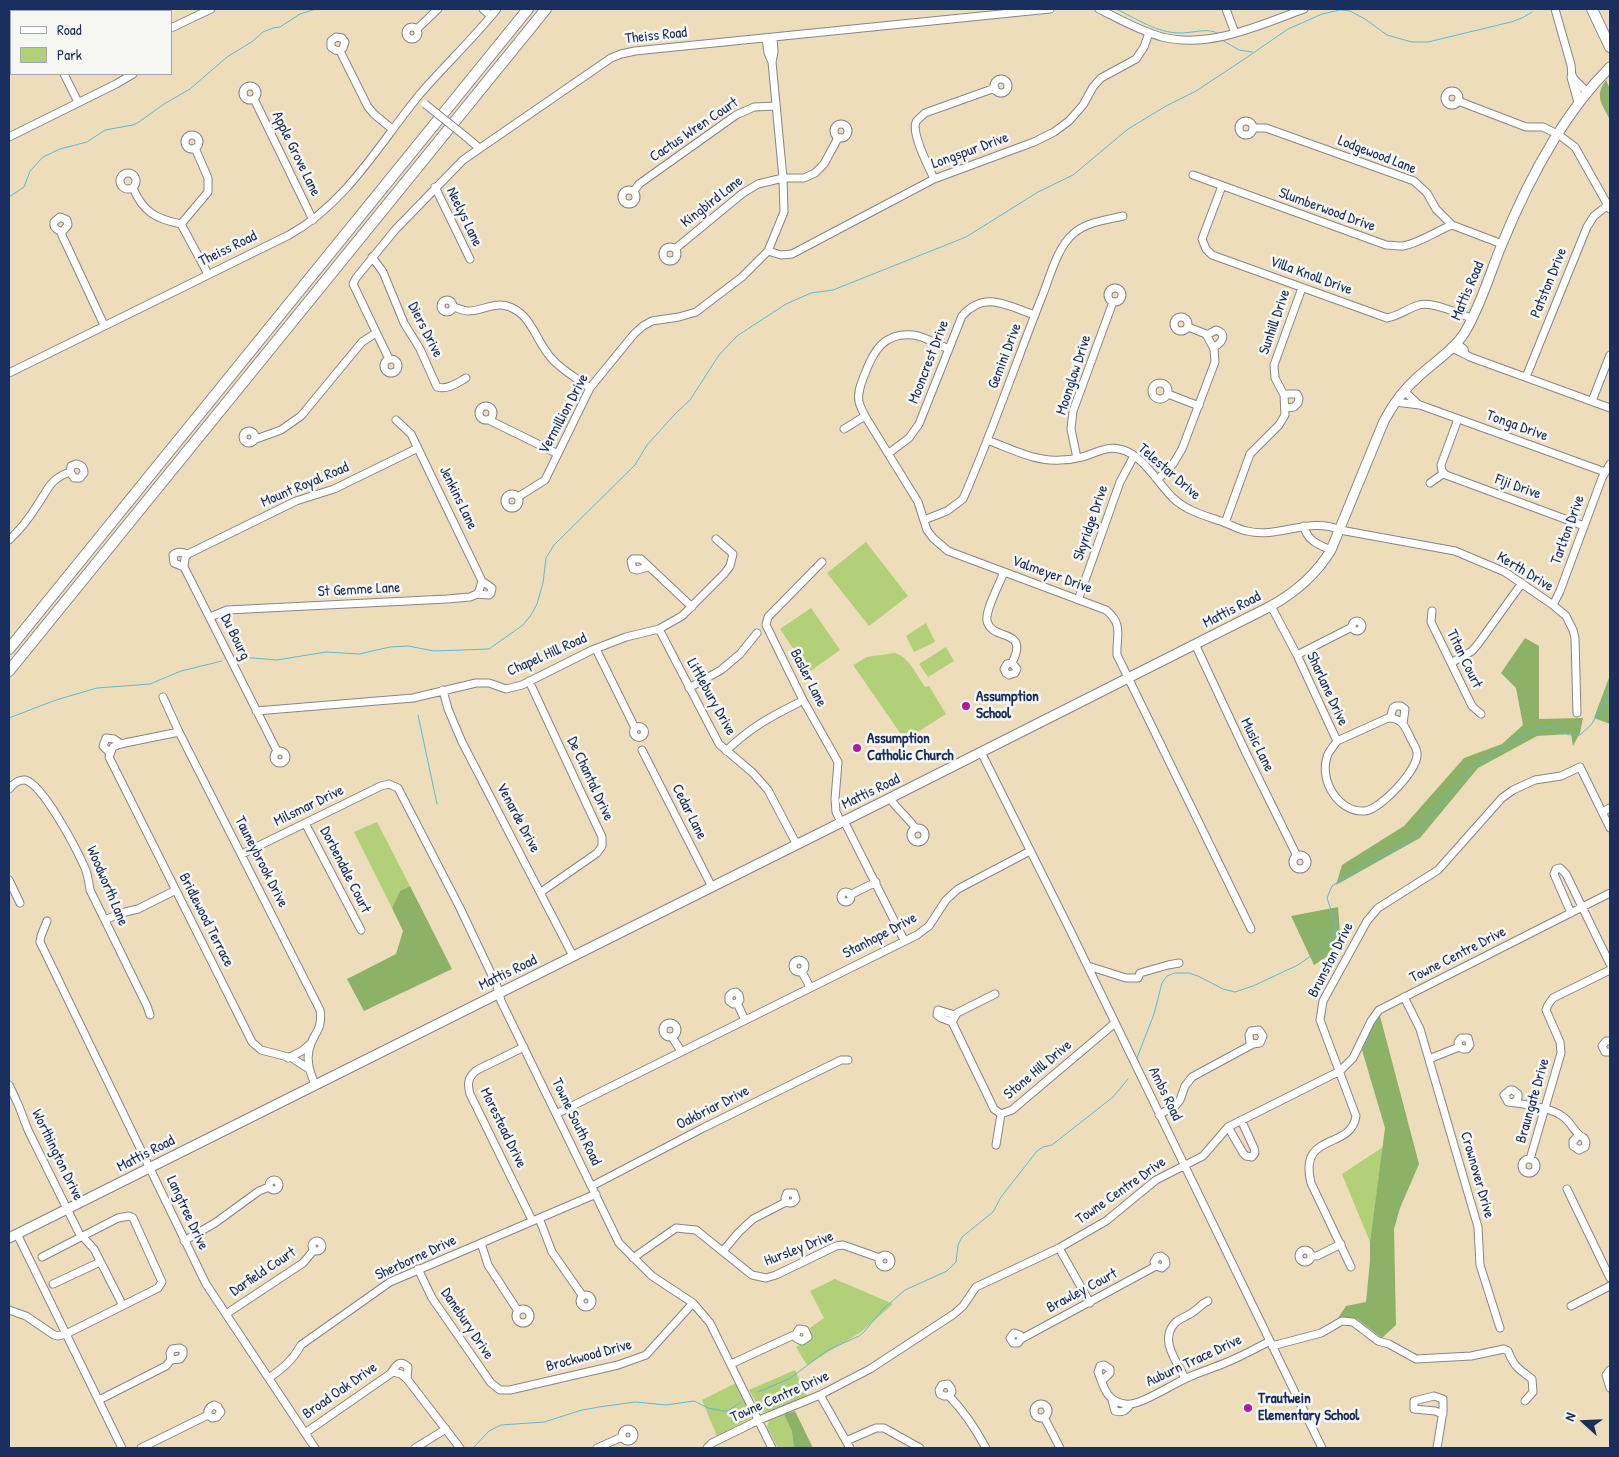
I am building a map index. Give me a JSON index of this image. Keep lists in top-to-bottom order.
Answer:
{
  "streets": {
    "main road": ["Mattis Road"],
    "street": [
      "Theiss Road",
      "Cactus Wren Court",
      "Longspur Drive",
      "Apple Grove Lane",
      "Lodgewood Lane",
      "Kingbird Lane",
      "Slumberwood Drive",
      "Neelys Lane",
      "Villa Knoll Drive",
      "Patston Drive",
      "Sunhill Drive",
      "Diers Drive",
      "Gemini Drive",
      "Mooncrest Drive",
      "Moonglow Drive",
      "Vermillion Drive",
      "Tonga Drive",
      "Telestar Drive",
      "Mount Royal Road",
      "Fiji Drive",
      "Jenkins Lane",
      "Skyridge Drive",
      "Tarlton Drive",
      "Kerth Drive",
      "Valmeyer Drive",
      "St Gemme Lane",
      "Du Bourg",
      "Chapel Hill Road",
      "Titan Court",
      "Basler Lane",
      "Sharlane Drive",
      "Littlebury Drive",
      "Music Lane",
      "De Chantal Drive",
      "Milsmar Drive",
      "Cedar Lane",
      "Venarde Drive",
      "Tauneybrook Drive",
      "Dorbendale Court",
      "Woodworth Lane",
      "Bridlewood Terrace",
      "Stanhope Drive",
      "Towne Centre Drive",
      "Brunston Drive",
      "Stone Hill Drive",
      "Ambs Road",
      "Braungate Drive",
      "Oakbriar Drive",
      "Towne South Road",
      "Morestead Drive",
      "Worthington Drive",
      "Crownover Drive",
      "Langtree Drive",
      "Hursley Drive",
      "Sherborne Drive",
      "Darfield Court",
      "Brawley Court",
      "Danebury Drive",
      "Brockwood Drive",
      "Auburn Trace Drive",
      "Broad Oak Drive"
    ]
  },
  "crossings": [
    ["Theiss Road", "Apple Grove Lane"],
    ["Theiss Road", "Neelys Lane"],
    ["Theiss Road", "Diers Drive"],
    ["Theiss Road", "Vermillion Drive"],
    ["Cactus Wren Court", "Vermillion Drive"],
    ["Longspur Drive", "Vermillion Drive"],
    ["Lodgewood Lane", "Slumberwood Drive"],
    ["Lodgewood Lane", "Mattis Road"],
    ["Kingbird Lane", "Vermillion Drive"],
    ["Slumberwood Drive", "Villa Knoll Drive"],
    ["Villa Knoll Drive", "Mattis Road"],
    ["Villa Knoll Drive", "Sunhill Drive"],
    ["Mattis Road", "Tonga Drive"],
    ["Mattis Road", "Telestar Drive"],
    ["Mattis Road", "Kerth Drive"],
    ["Mattis Road", "Valmeyer Drive"],
    ["Mattis Road", "Basler Lane"],
    ["Mattis Road", "Sharlane Drive"],
    ["Mattis Road", "Littlebury Drive"],
    ["Mattis Road", "Music Lane"],
    ["Mattis Road", "Cedar Lane"],
    ["Mattis Road", "Venarde Drive"],
    ["Mattis Road", "Ambs Road"],
    ["Mattis Road", "Towne South Road"],
    ["Mattis Road", "Worthington Drive"],
    ["Mattis Road", "Langtree Drive"],
    ["Sunhill Drive", "Telestar Drive"],
    ["Gemini Drive", "Mooncrest Drive"],
    ["Gemini Drive", "Telestar Drive"],
    ["Gemini Drive", "Valmeyer Drive"],
    ["Mooncrest Drive", "Valmeyer Drive"],
    ["Moonglow Drive", "Telestar Drive"],
    ["Tonga Drive", "Tarlton Drive"],
    ["Telestar Drive", "Skyridge Drive"],
    ["Telestar Drive", "Kerth Drive"],
    ["Mount Royal Road", "Jenkins Lane"],
    ["Mount Royal Road", "Du Bourg"],
    ["Fiji Drive", "Tarlton Drive"],
    ["Jenkins Lane", "St Gemme Lane"],
    ["Skyridge Drive", "Valmeyer Drive"],
    ["Tarlton Drive", "Kerth Drive"],
    ["St Gemme Lane", "Du Bourg"],
    ["Du Bourg", "Chapel Hill Road"],
    ["Chapel Hill Road", "Littlebury Drive"],
    ["Chapel Hill Road", "De Chantal Drive"],
    ["Chapel Hill Road", "Venarde Drive"],
    ["De Chantal Drive", "Venarde Drive"],
    ["Milsmar Drive", "Tauneybrook Drive"],
    ["Milsmar Drive", "Dorbendale Court"],
    ["Milsmar Drive", "Towne South Road"],
    ["Tauneybrook Drive", "Bridlewood Terrace"],
    ["Stanhope Drive", "Ambs Road"],
    ["Stanhope Drive", "Towne South Road"],
    ["Towne Centre Drive", "Brunston Drive"],
    ["Towne Centre Drive", "Ambs Road"],
    ["Towne Centre Drive", "Towne South Road"],
    ["Towne Centre Drive", "Crownover Drive"],
    ["Stone Hill Drive", "Ambs Road"],
    ["Ambs Road", "Auburn Trace Drive"],
    ["Oakbriar Drive", "Towne South Road"],
    ["Towne South Road", "Morestead Drive"],
    ["Towne South Road", "Hursley Drive"],
    ["Towne South Road", "Sherborne Drive"],
    ["Towne South Road", "Brockwood Drive"],
    ["Morestead Drive", "Sherborne Drive"],
    ["Langtree Drive", "Sherborne Drive"],
    ["Langtree Drive", "Darfield Court"],
    ["Langtree Drive", "Broad Oak Drive"],
    ["Sherborne Drive", "Danebury Drive"],
    ["Danebury Drive", "Brockwood Drive"]
  ],
  "places": ["Assumption School", "Assumption Catholic Church", "Trautwein Elementary School"],
  "legend": ["Road", "Park"],
  "north": "left"
}
